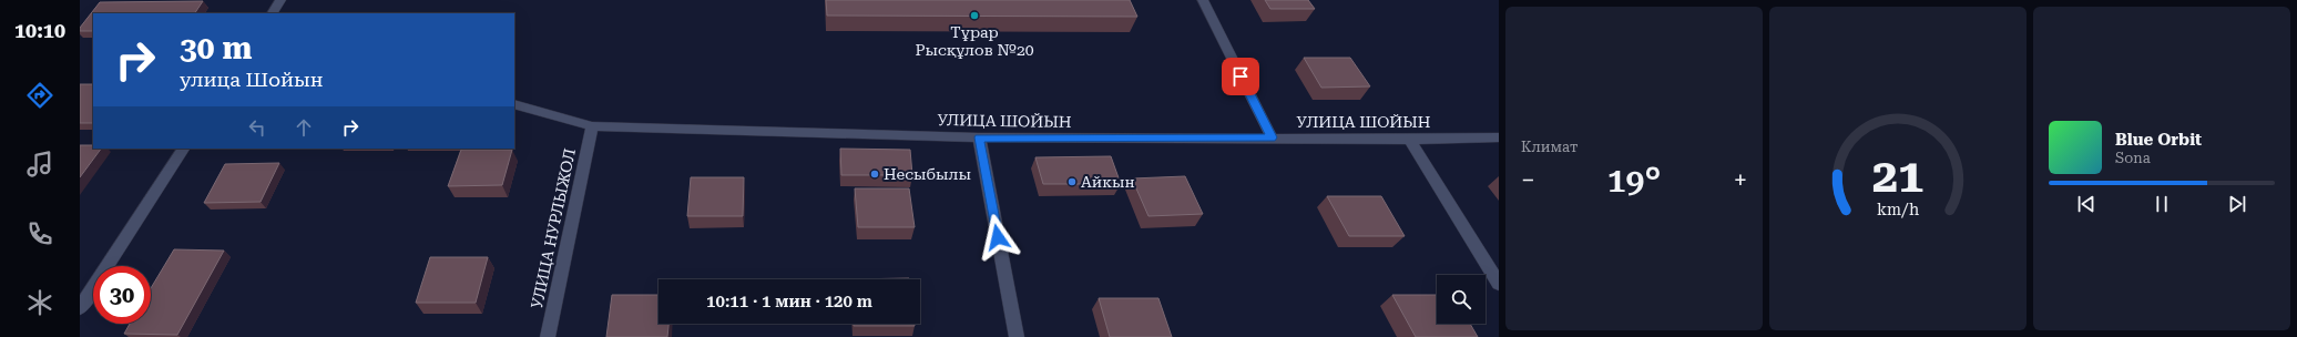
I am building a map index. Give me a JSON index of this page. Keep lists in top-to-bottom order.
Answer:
{
  "streets": {
    "street": ["УЛИЦА ШОЙЫН", "УЛИЦА НУРЛЫЖОЛ"]
  },
  "crossings": [
    ["УЛИЦА ШОЙЫН", "УЛИЦА НУРЛЫЖОЛ"]
  ],
  "places": ["Тұрар Рысқұлов №20", "Несыбылы", "Айкын"],
  "page": {
    "tabs": "10:10",
    "tile": "Климат",
    "turn": ["30 m", "улица Шойын"],
    "song": ["Blue Orbit", "Sona"],
    "heat": ["−", "19°", "+"],
    "limit": "30",
    "trip": "10:11 · 1 мин · 120 m",
    "gauge": ["21", "km/h"]
  }
}
